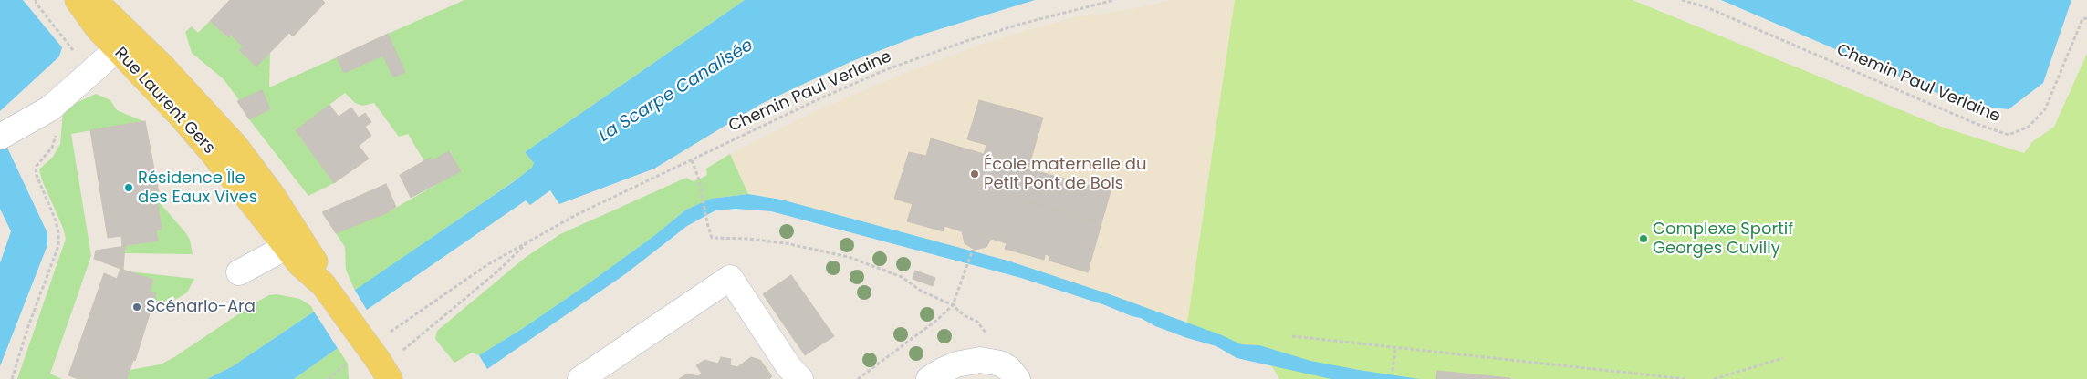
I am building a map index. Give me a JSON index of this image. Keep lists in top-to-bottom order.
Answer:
{
  "streets": {
    "main road": ["Rue Laurent Gers"],
    "path": ["Chemin Paul Verlaine"]
  },
  "water": ["La Scarpe Canalisée"],
  "places": [
    "École maternelle du Petit Pont de Bois",
    "Résidence Île des Eaux Vives",
    "Complexe Sportif Georges Cuvilly",
    "Scénario-Ara"
  ]
}
